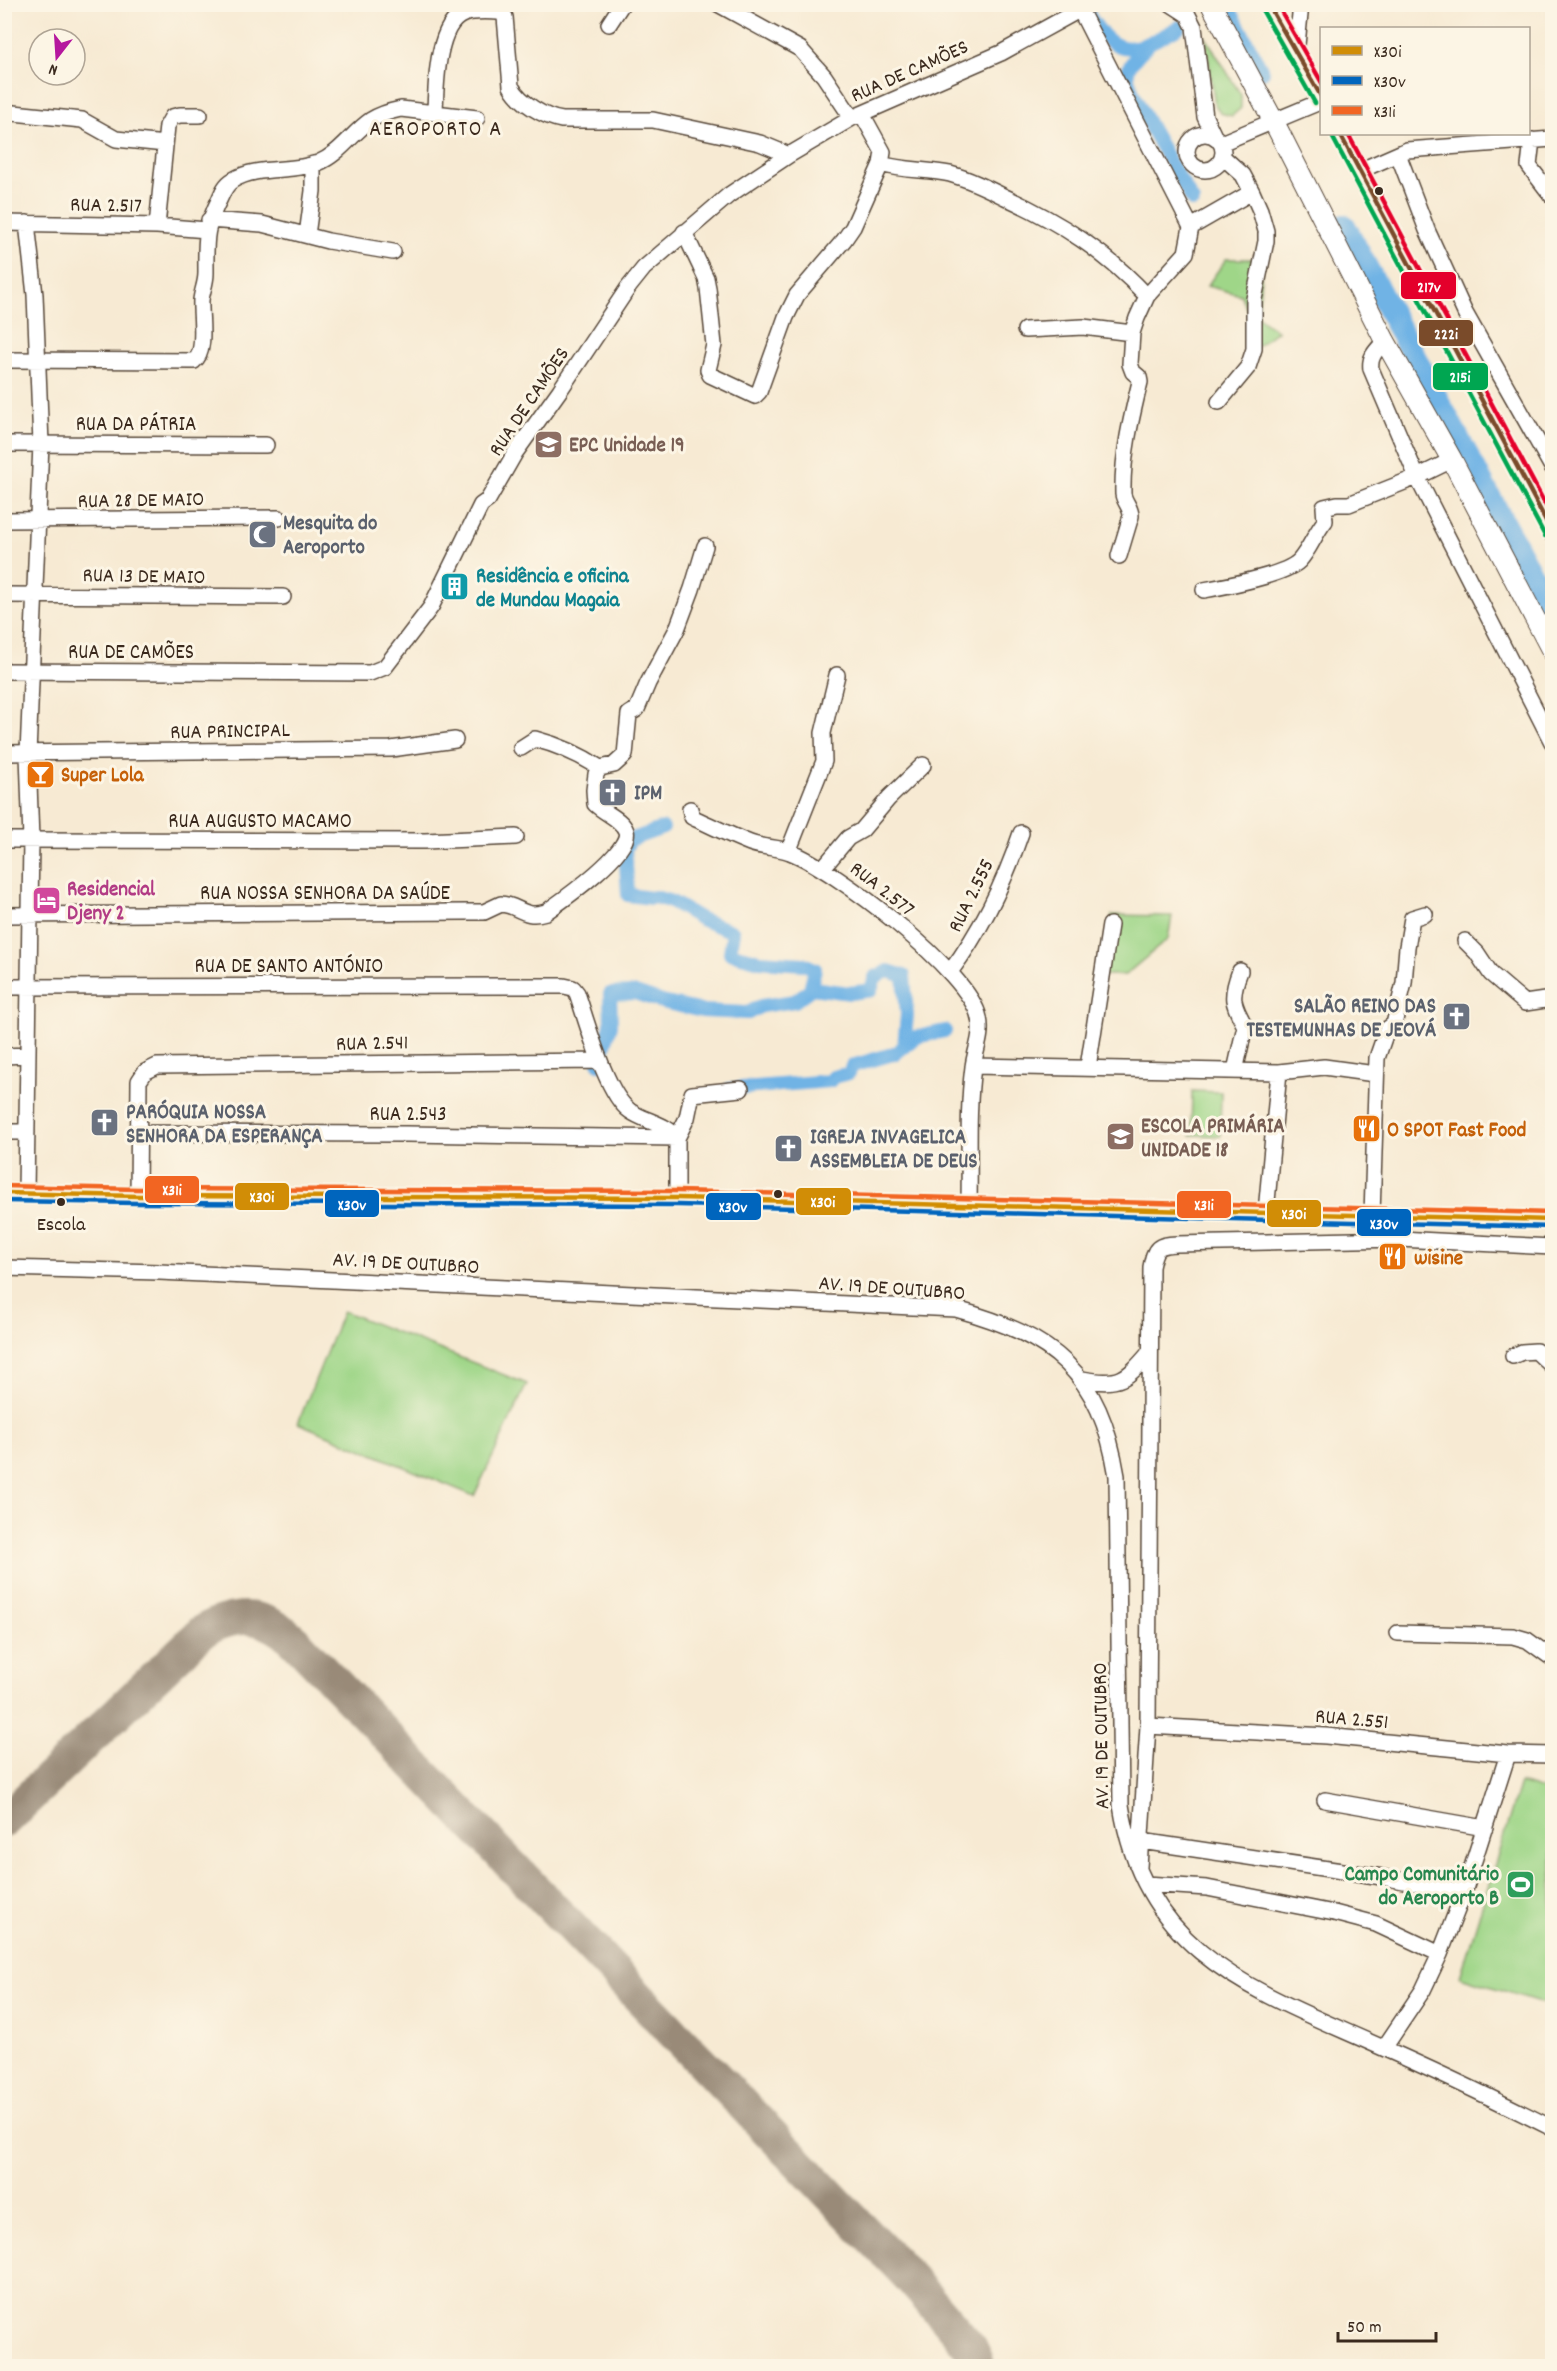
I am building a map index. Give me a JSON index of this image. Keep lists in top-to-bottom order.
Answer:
{
  "streets": {
    "street": [
      "RUA DE CAMÕES",
      "RUA 2.517",
      "RUA DA PÁTRIA",
      "RUA 28 DE MAIO",
      "RUA 13 DE MAIO",
      "RUA PRINCIPAL",
      "RUA AUGUSTO MACAMO",
      "RUA 2.577",
      "RUA NOSSA SENHORA DA SAÚDE",
      "RUA 2.555",
      "RUA DE SANTO ANTÓNIO",
      "RUA 2.541",
      "RUA 2.543",
      "AV. 19 DE OUTUBRO",
      "RUA 2.551"
    ]
  },
  "crossings": [
    ["RUA 2.577", "RUA 2.555"],
    ["RUA DE SANTO ANTÓNIO", "RUA 2.541"],
    ["RUA 2.541", "RUA 2.543"]
  ],
  "districts": ["AEROPORTO A"],
  "places": {
    "school or university": ["EPC Unidade 19", "ESCOLA PRIMÁRIA UNIDADE 18"],
    "mosque": ["Mesquita do Aeroporto"],
    "building": ["Residência e oficina de Mundau Magaia"],
    "bar": ["Super Lola"],
    "church": [
      "IPM",
      "SALÃO REINO DAS TESTEMUNHAS DE JEOVÁ",
      "PARÓQUIA NOSSA SENHORA DA ESPERANÇA",
      "IGREJA INVAGELICA ASSEMBLEIA DE DEUS"
    ],
    "hotel": ["Residencial Djeny 2"],
    "restaurant": ["O SPOT Fast Food", "wisine"],
    "other": ["Escola"],
    "sports": ["Campo Comunitário do Aeroporto B"]
  },
  "lines": [
    "transit line 222i",
    "transit line 217v",
    "transit line 215i",
    "transit line X31i",
    "transit line X30i",
    "transit line X30v"
  ],
  "legend": ["X30i", "X30v", "X31i"],
  "scale_bar": "50 m",
  "north": "bottom"
}
